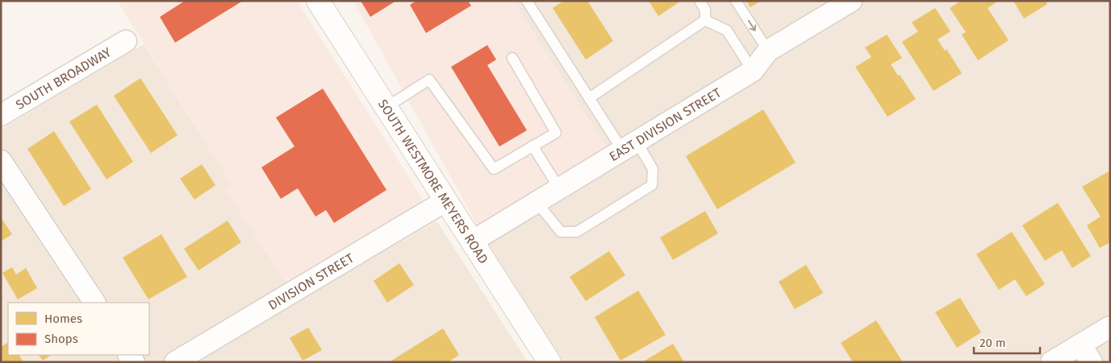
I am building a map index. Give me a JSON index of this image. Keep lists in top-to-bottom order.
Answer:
{
  "streets": {
    "street": [
      "SOUTH BROADWAY",
      "EAST DIVISION STREET",
      "SOUTH WESTMORE MEYERS ROAD",
      "DIVISION STREET"
    ]
  },
  "crossings": [
    ["EAST DIVISION STREET", "SOUTH WESTMORE MEYERS ROAD"],
    ["SOUTH WESTMORE MEYERS ROAD", "DIVISION STREET"]
  ],
  "legend": ["Homes", "Shops"],
  "scale_bar": "20 m"
}
